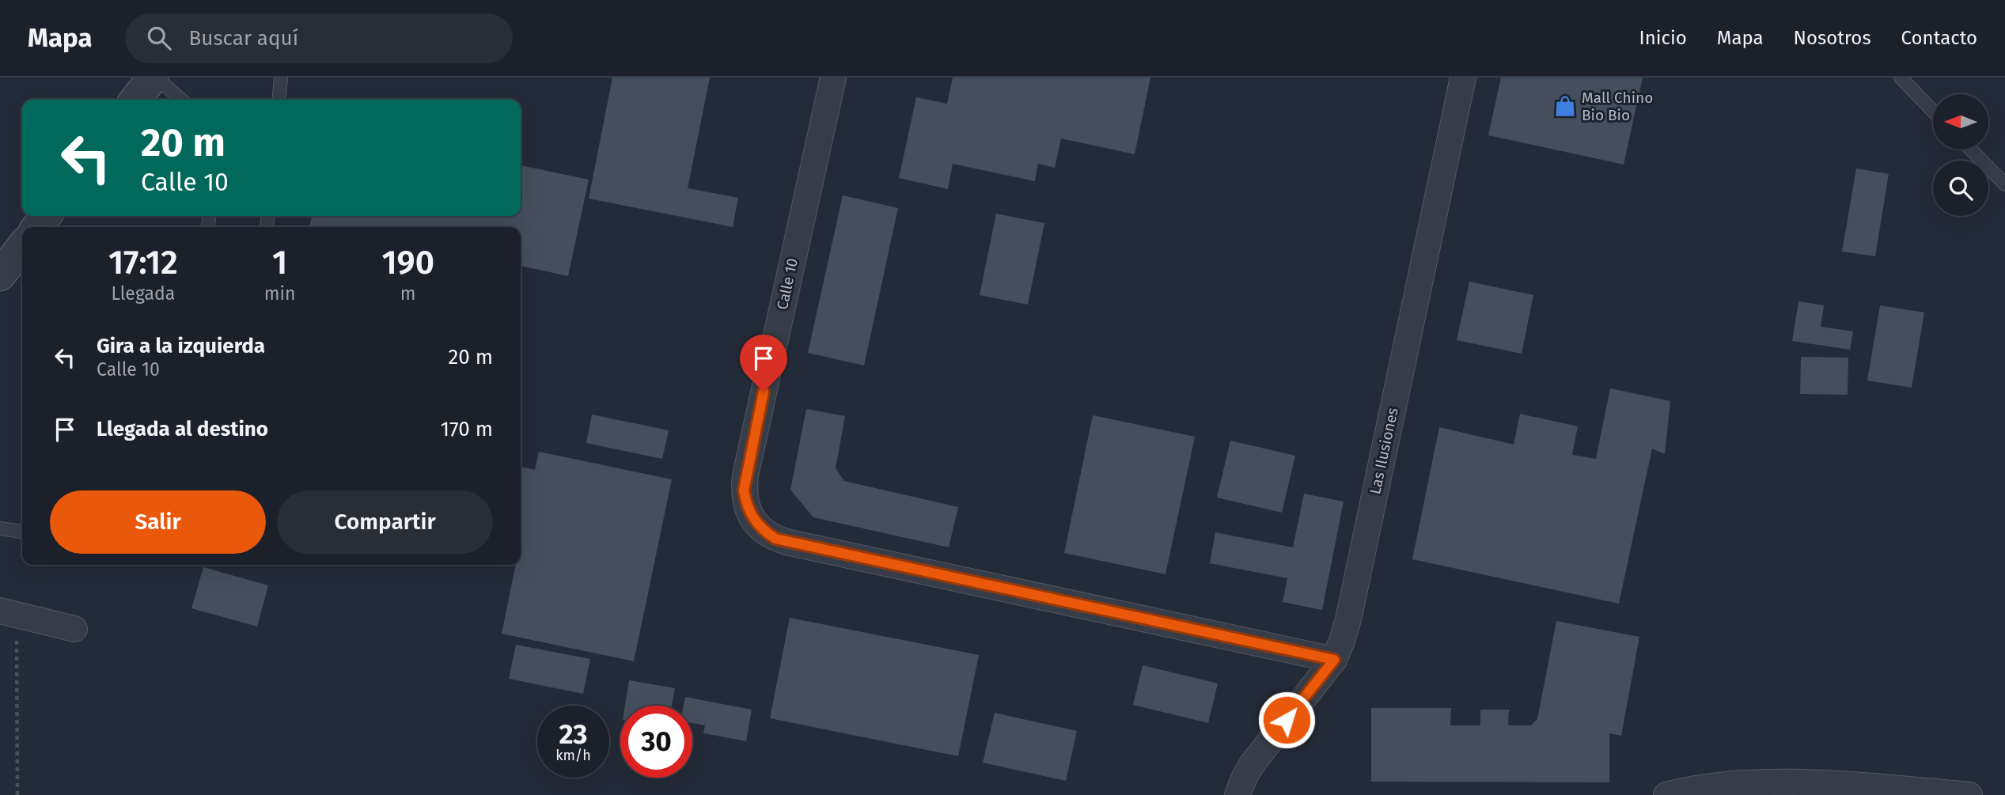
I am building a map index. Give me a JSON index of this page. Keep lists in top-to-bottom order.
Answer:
{
  "streets": {
    "street": ["Calle 10", "Las Ilusiones"]
  },
  "crossings": [
    ["Calle 10", "Las Ilusiones"]
  ],
  "places": {
    "shop": ["Mall Chino Bio Bio"]
  },
  "north": "left",
  "page": {
    "header": "Mapa",
    "search": "Buscar aquí",
    "nav": [
      "Inicio",
      "Mapa",
      "Nosotros",
      "Contacto"
    ],
    "turn": ["20 m", "Calle 10"],
    "eta": [
      "17:12",
      "Llegada",
      "1",
      "min",
      "190",
      "m"
    ],
    "list": [
      {
        "name": "Gira a la izquierda",
        "note": "Calle 10",
        "value": "20 m"
      },
      {
        "name": "Llegada al destino",
        "value": "170 m"
      }
    ],
    "buttons": ["Salir", "Compartir"],
    "speed": "23 km/h",
    "limit": "30"
  }
}
